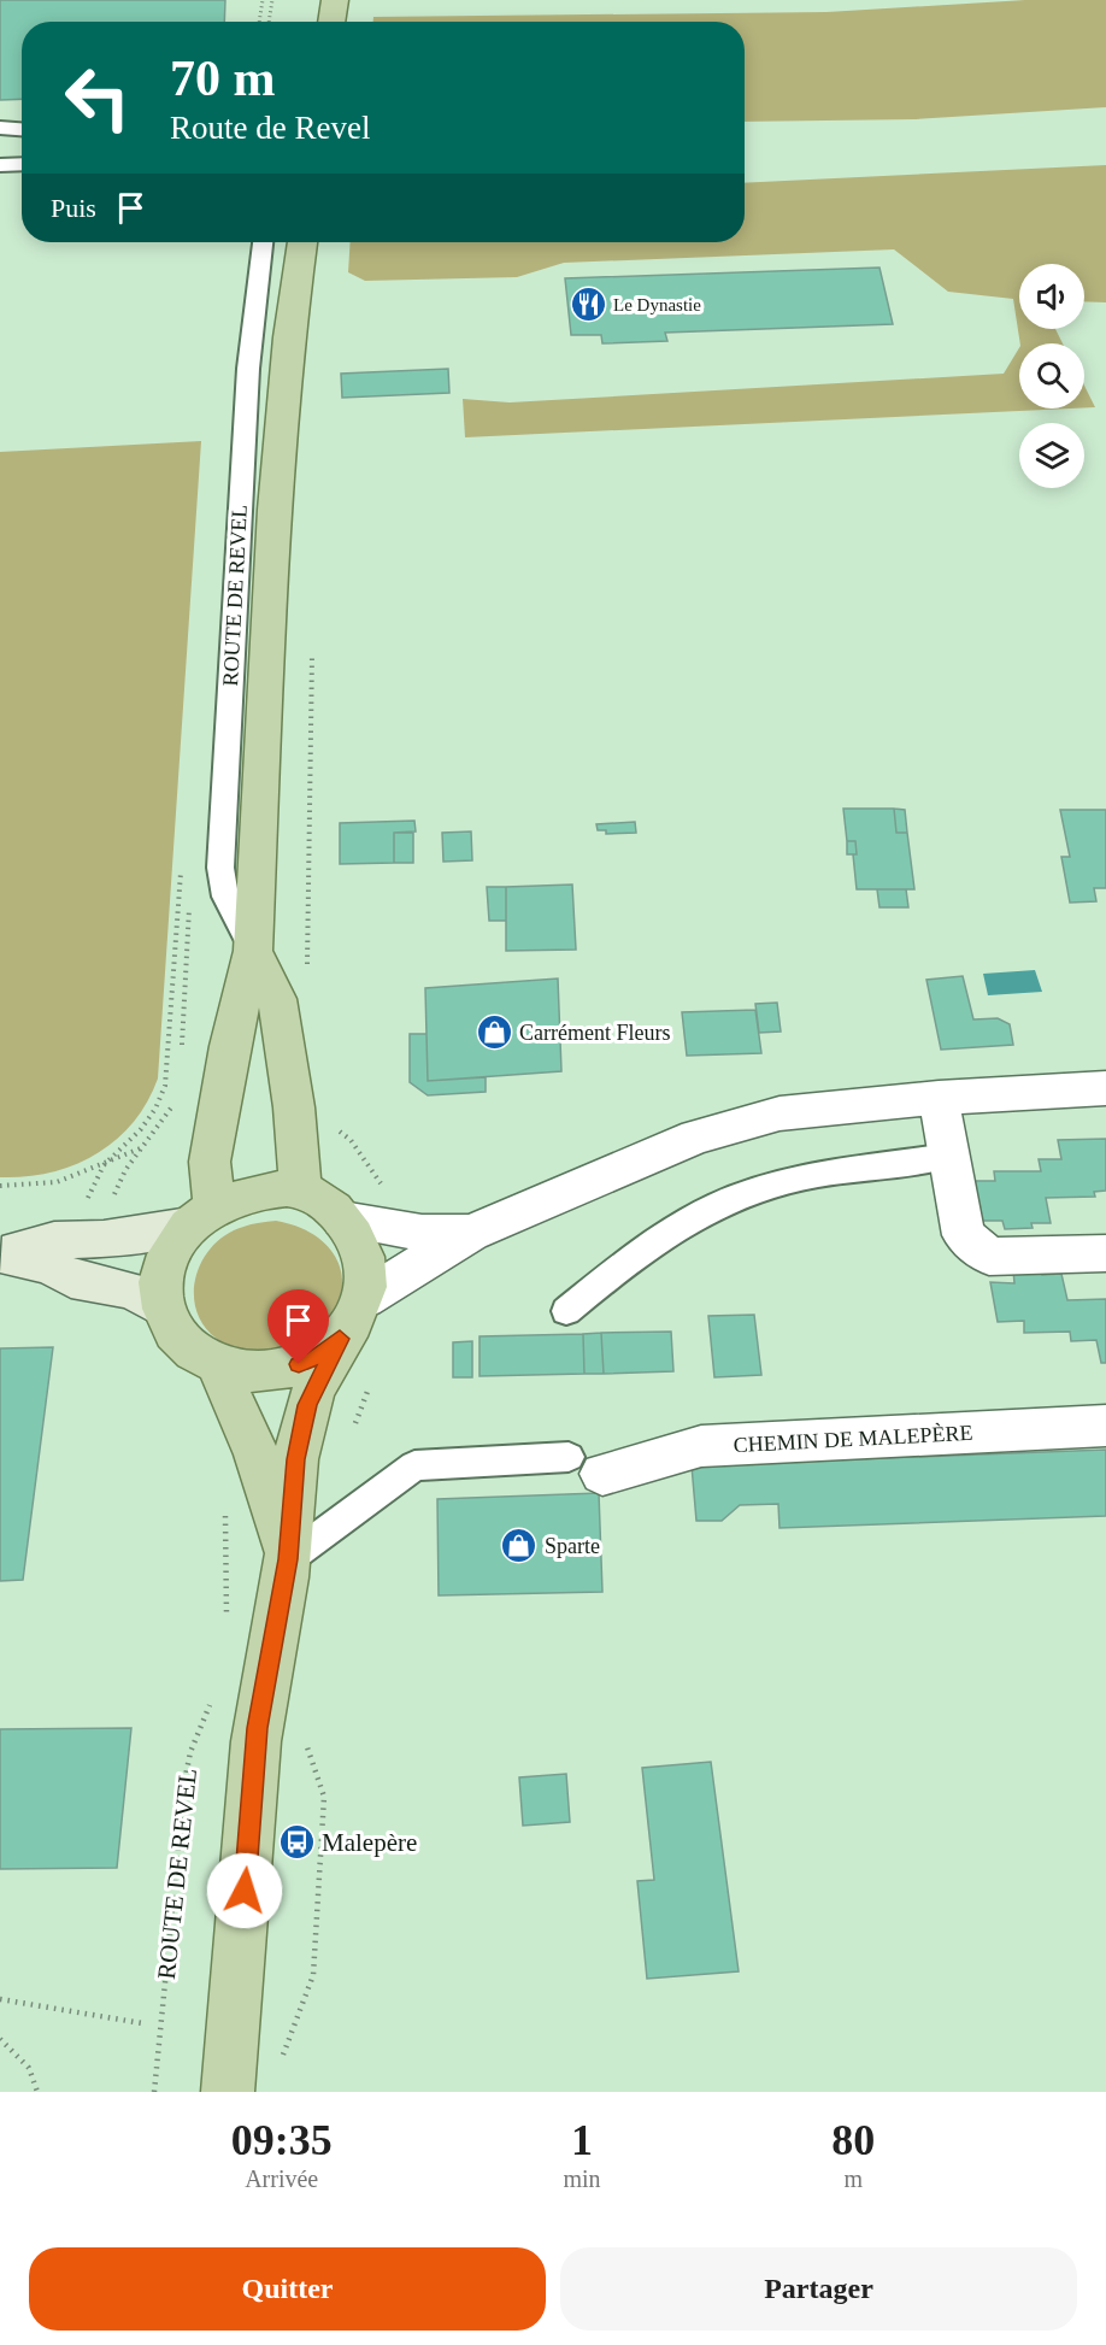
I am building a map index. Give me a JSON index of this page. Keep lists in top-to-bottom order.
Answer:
{
  "streets": {
    "main road": ["ROUTE DE REVEL"],
    "street": ["CHEMIN DE MALEPÈRE"]
  },
  "places": {
    "restaurant": ["Le Dynastie"],
    "shop": ["Carrément Fleurs", "Sparte"],
    "bus stop": ["Malepère"]
  },
  "page": {
    "turn": ["70 m", "Route de Revel"],
    "then": "Puis",
    "eta": [
      "09:35",
      "Arrivée",
      "1",
      "min",
      "80",
      "m"
    ],
    "buttons": ["Quitter", "Partager"]
  }
}
